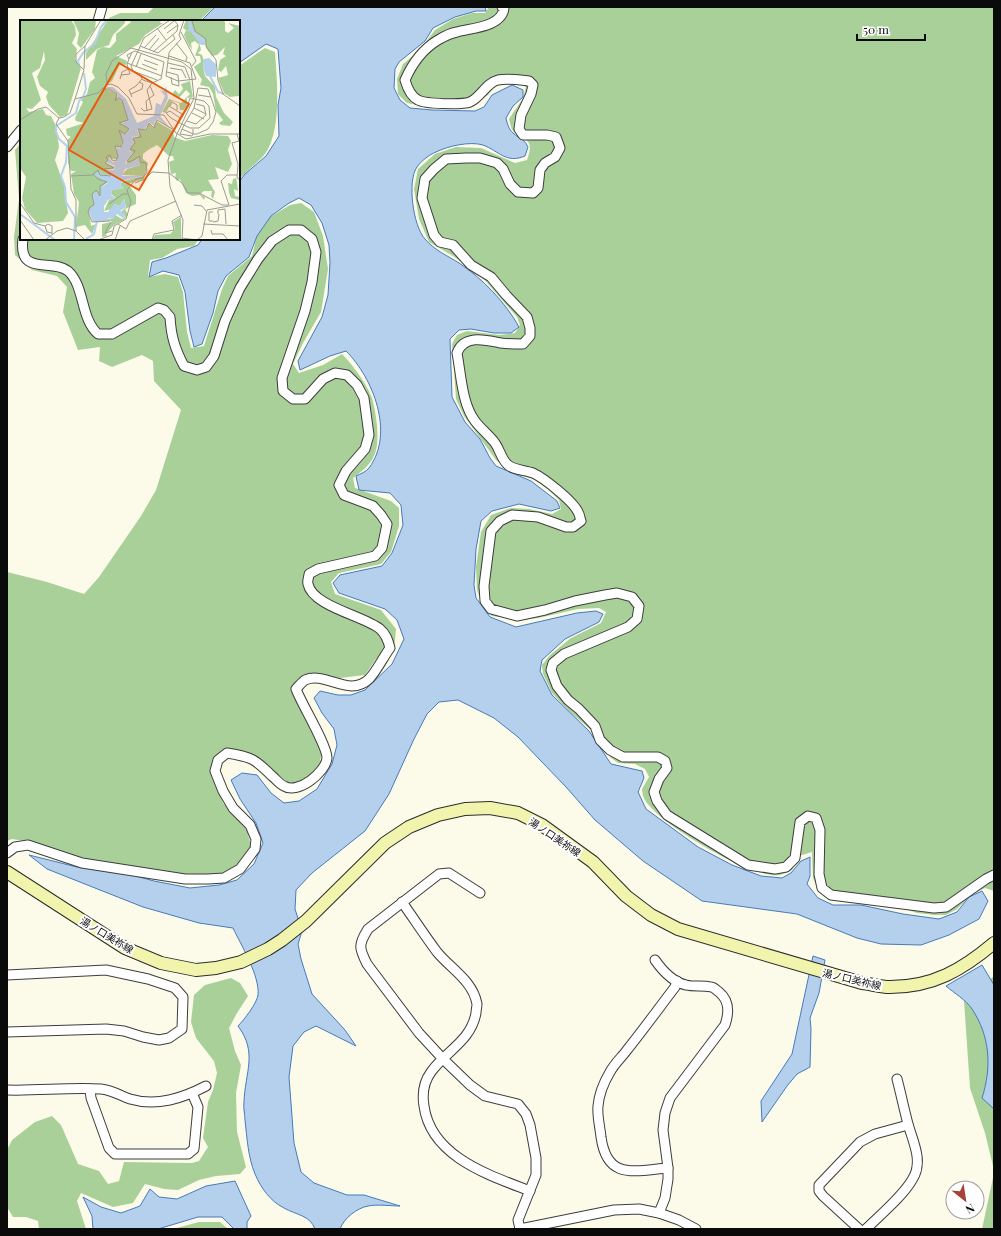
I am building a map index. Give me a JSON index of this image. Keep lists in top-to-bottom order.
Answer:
{
  "streets": {
    "main road": ["湯ノ口美祢線"]
  },
  "scale_bar": "50 m",
  "north": "bottom right"
}
